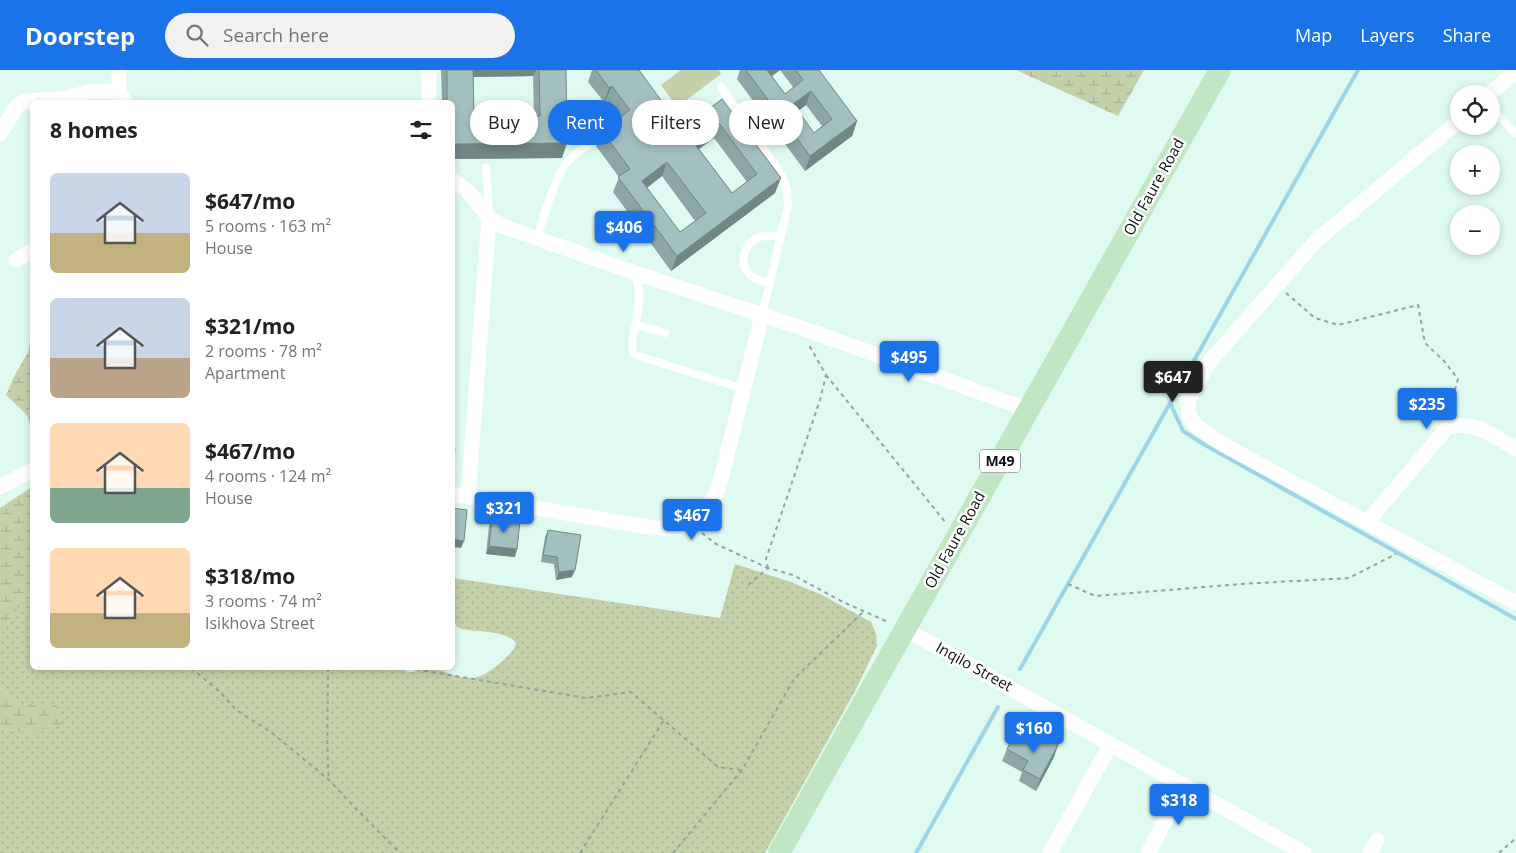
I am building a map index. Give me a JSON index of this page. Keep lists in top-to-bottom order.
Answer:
{
  "streets": {
    "main road": ["Old Faure Road", "M49"],
    "street": ["Inqilo Street"]
  },
  "crossings": [
    ["Old Faure Road", "Inqilo Street"]
  ],
  "page": {
    "header": "Doorstep",
    "search": "Search here",
    "nav": ["Map", "Layers", "Share"],
    "map_buttons": ["+", "−"],
    "chip": [
      "Buy",
      "Rent",
      "Filters",
      "New"
    ],
    "heading": "8 homes",
    "list": [
      {
        "name": "$647/mo",
        "note": "5 rooms · 163 m² · House"
      },
      {
        "name": "$321/mo",
        "note": "2 rooms · 78 m² · Apartment"
      },
      {
        "name": "$467/mo",
        "note": "4 rooms · 124 m² · House"
      },
      {
        "name": "$318/mo",
        "note": "3 rooms · 74 m² · Isikhova Street"
      }
    ],
    "price": [
      "$406",
      "$495",
      "$647",
      "$235",
      "$321",
      "$467",
      "$160",
      "$318"
    ]
  }
}
